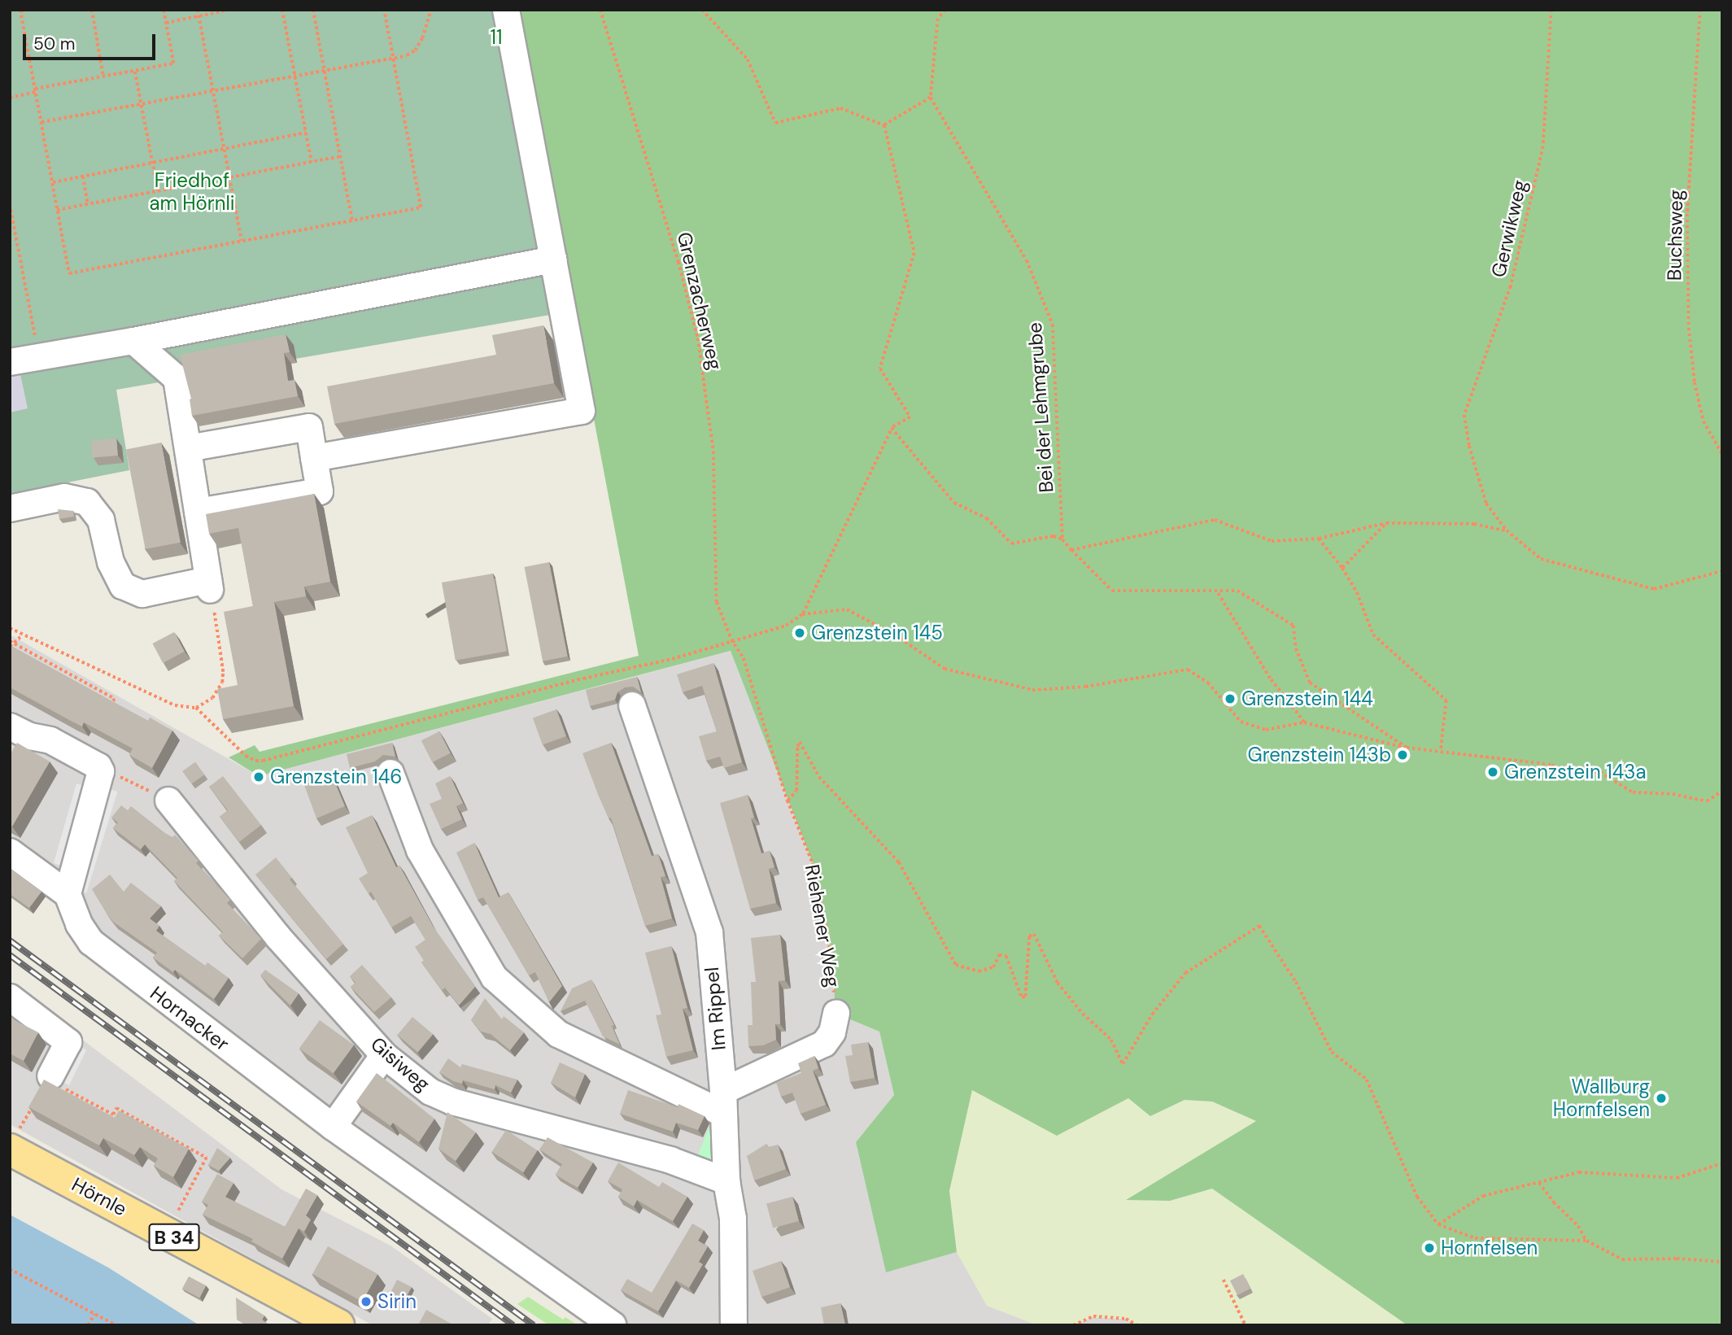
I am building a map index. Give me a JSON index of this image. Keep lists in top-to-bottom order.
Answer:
{
  "streets": {
    "main road": ["Hörnle", "B 34"],
    "street": [
      "Riehener Weg",
      "Im Rippel",
      "Hornacker",
      "Gisiweg"
    ],
    "path": [
      "Gerwikweg",
      "Buchsweg",
      "Grenzacherweg",
      "Bei der Lehmgrube"
    ]
  },
  "crossings": [
    ["Grenzacherweg", "Riehener Weg"],
    ["Riehener Weg", "Im Rippel"],
    ["Im Rippel", "Gisiweg"]
  ],
  "parks": ["11", "Friedhof am Hörnli"],
  "places": [
    "Grenzstein 145",
    "Grenzstein 144",
    "Grenzstein 143b",
    "Grenzstein 143a",
    "Grenzstein 146",
    "Wallburg Hornfelsen",
    "Hornfelsen",
    "Sirin"
  ],
  "scale_bar": "50 m"
}
